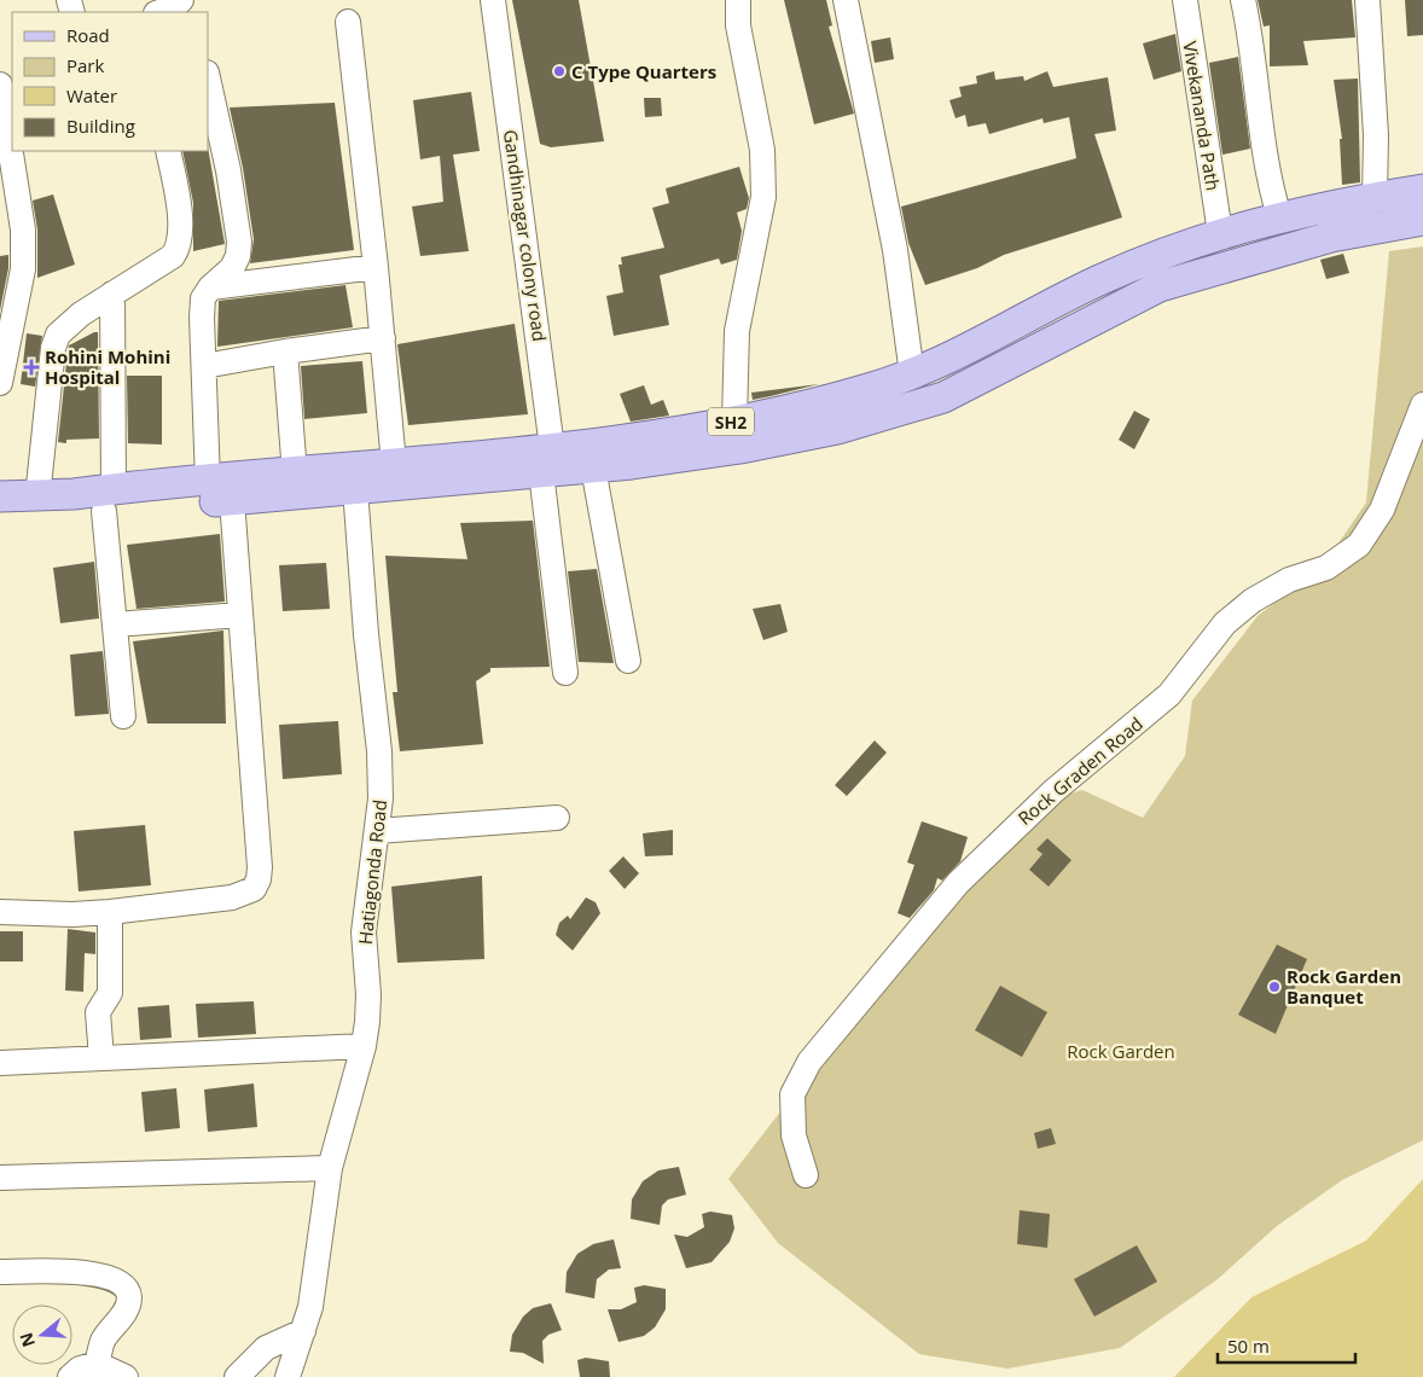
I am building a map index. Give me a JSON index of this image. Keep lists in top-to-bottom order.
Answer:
{
  "streets": {
    "main road": ["SH2"],
    "street": [
      "Vivekananda Path",
      "Gandhinagar colony road",
      "Rock Graden Road",
      "Hatiagonda Road"
    ]
  },
  "crossings": [
    ["Vivekananda Path", "SH2"],
    ["Gandhinagar colony road", "SH2"],
    ["SH2", "Hatiagonda Road"]
  ],
  "parks": ["Rock Garden"],
  "places": {
    "other": ["C Type Quarters", "Rock Garden Banquet"],
    "health": ["Rohini Mohini Hospital"]
  },
  "legend": [
    "Road",
    "Park",
    "Water",
    "Building"
  ],
  "scale_bar": "50 m",
  "north": "left"
}
